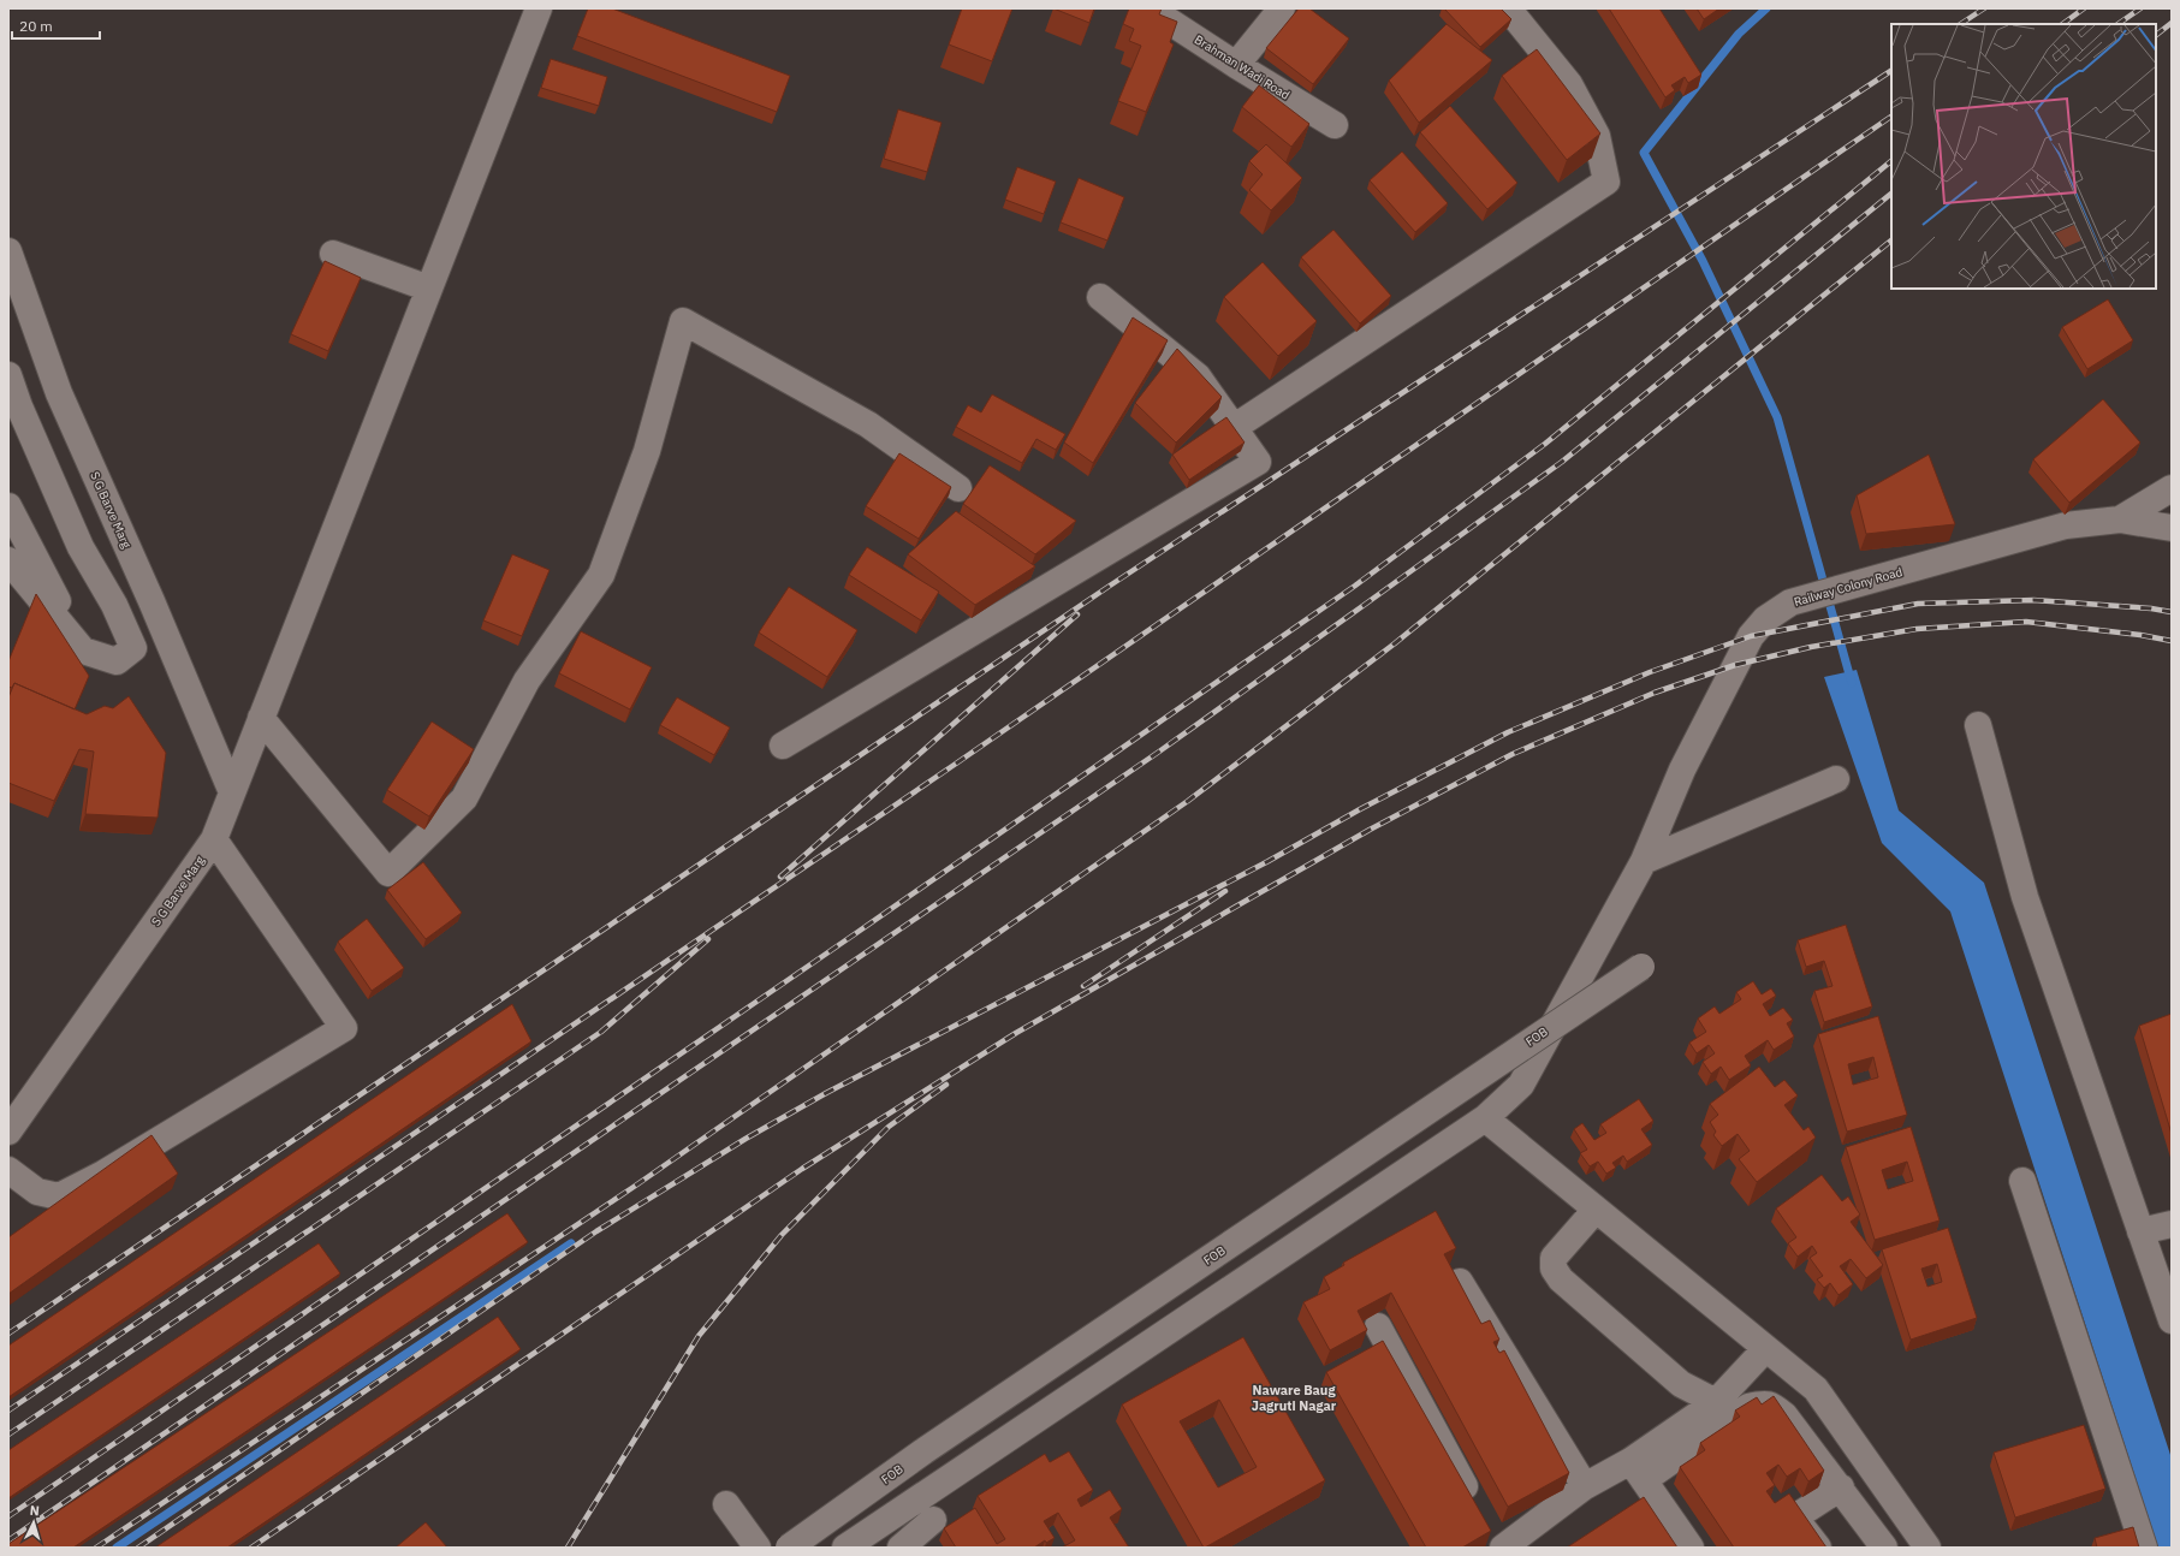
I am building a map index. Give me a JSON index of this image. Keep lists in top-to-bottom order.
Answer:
{
  "streets": {
    "street": [
      "Brahman Wadi Road",
      "S G Barve Marg",
      "Railway Colony Road",
      "FOB"
    ]
  },
  "districts": ["Naware Baug Jagruti Nagar"],
  "scale_bar": "20 m",
  "north": "top"
}
